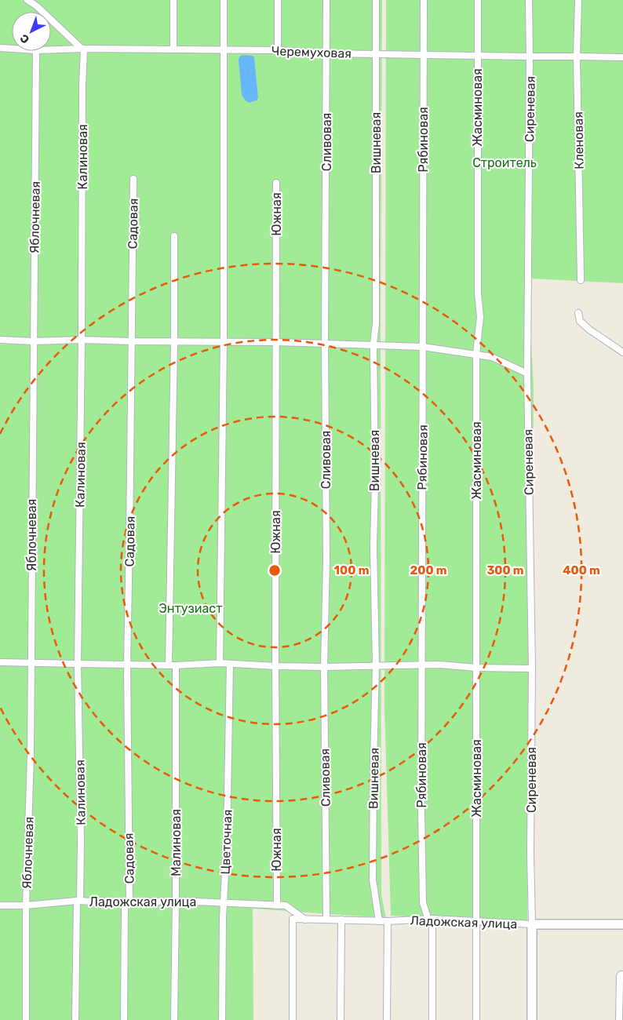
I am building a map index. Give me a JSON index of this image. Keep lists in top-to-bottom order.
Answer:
{
  "streets": {
    "main road": ["Ладожская улица"],
    "street": [
      "Черемуховая",
      "Жасминовая",
      "Сиреневая",
      "Рябиновая",
      "Кленовая",
      "Сливовая",
      "Вишневая",
      "Калиновая",
      "Южная",
      "Яблочневая",
      "Садовая",
      "Цветочная",
      "Малиновая"
    ]
  },
  "crossings": [
    ["Черемуховая", "Жасминовая"],
    ["Черемуховая", "Сиреневая"],
    ["Черемуховая", "Рябиновая"],
    ["Черемуховая", "Кленовая"],
    ["Черемуховая", "Сливовая"],
    ["Черемуховая", "Вишневая"],
    ["Черемуховая", "Калиновая"],
    ["Жасминовая", "Ладожская улица"],
    ["Сиреневая", "Ладожская улица"],
    ["Сливовая", "Ладожская улица"],
    ["Вишневая", "Ладожская улица"],
    ["Калиновая", "Ладожская улица"],
    ["Южная", "Ладожская улица"],
    ["Яблочневая", "Ладожская улица"],
    ["Садовая", "Ладожская улица"],
    ["Цветочная", "Ладожская улица"],
    ["Малиновая", "Ладожская улица"]
  ],
  "parks": ["Строитель", "Энтузиаст"],
  "north": "bottom left",
  "rings": [
    "100 m",
    "200 m",
    "300 m",
    "400 m"
  ]
}
